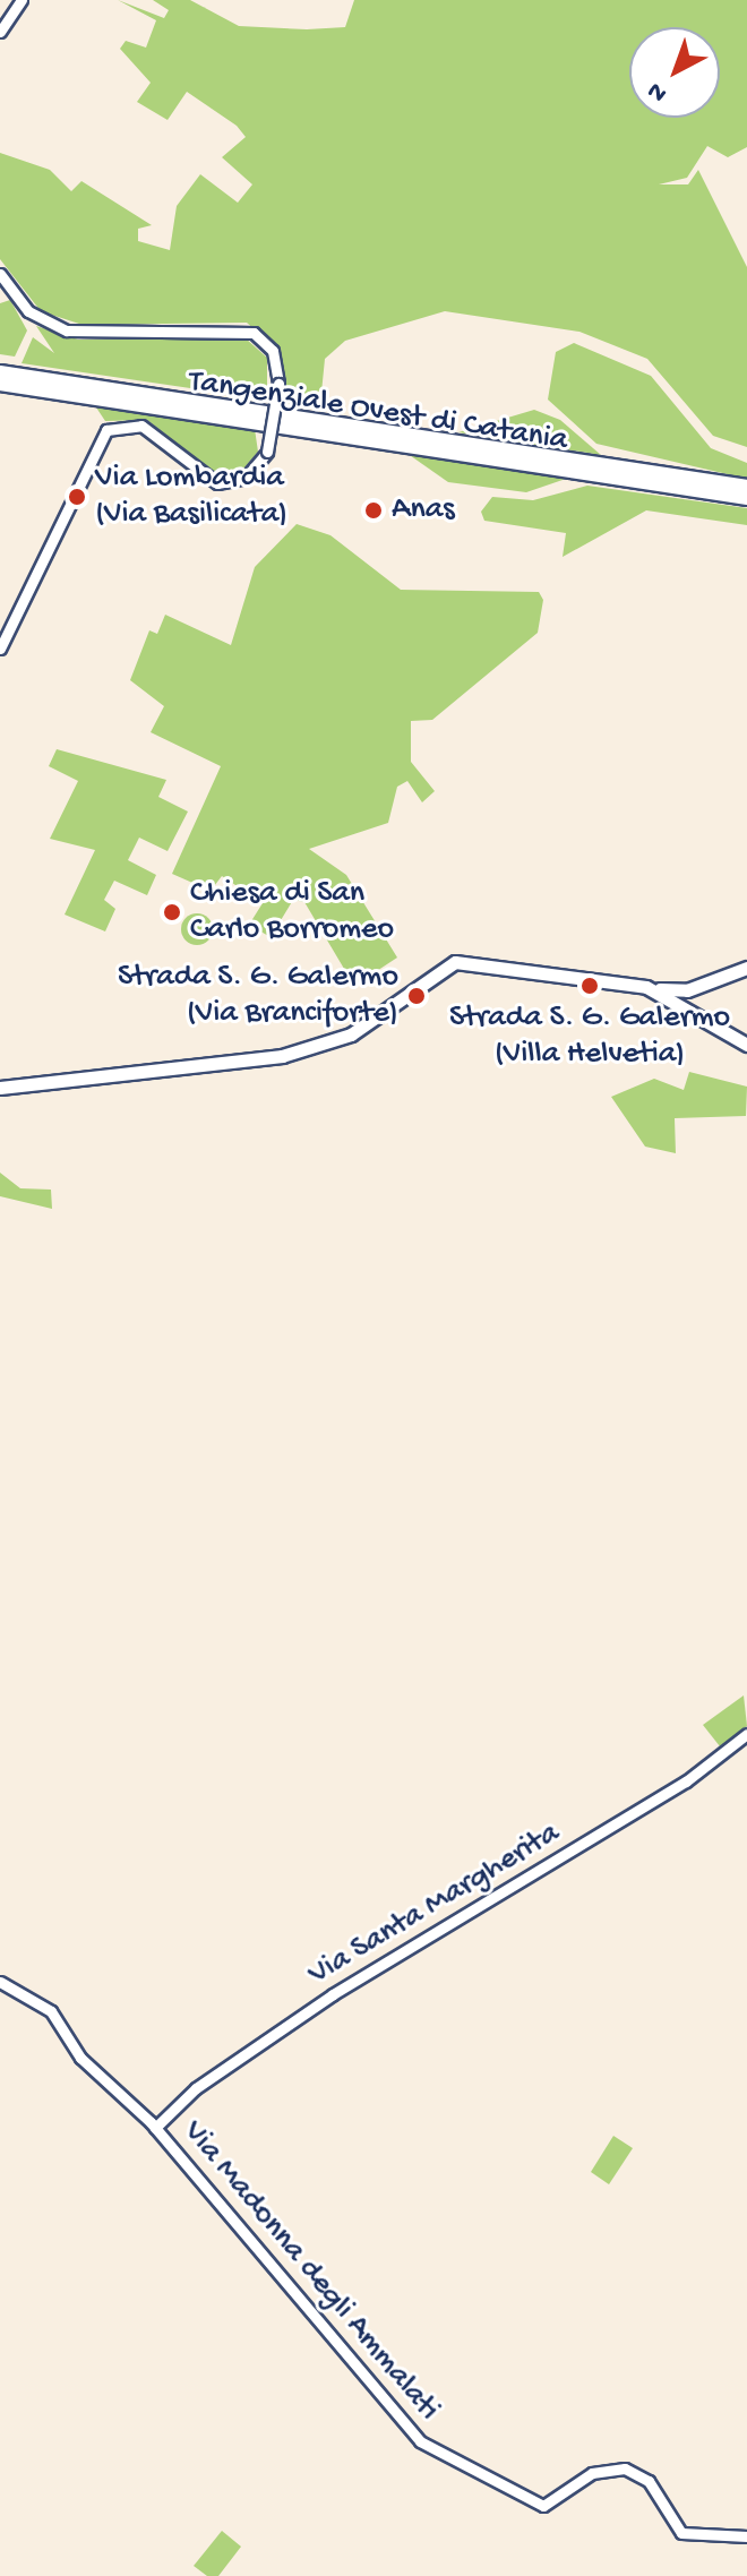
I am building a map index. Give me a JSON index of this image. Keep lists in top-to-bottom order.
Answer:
{
  "streets": {
    "highway": ["Tangenziale Ovest di Catania"],
    "street": ["Via Santa Margherita", "Via Madonna degli Ammalati"]
  },
  "crossings": [
    ["Via Santa Margherita", "Via Madonna degli Ammalati"]
  ],
  "places": [
    "Via Lombardia (Via Basilicata)",
    "Anas",
    "Chiesa di San Carlo Borromeo",
    "Strada S. G. Galermo (Villa Helvetia)",
    "Strada S. G. Galermo (Via Branciforte)"
  ],
  "north": "bottom left"
}
